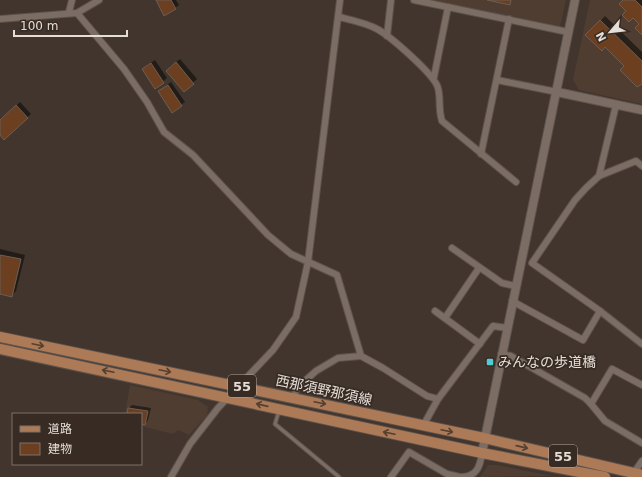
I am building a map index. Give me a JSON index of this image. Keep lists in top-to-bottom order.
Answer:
{
  "streets": {
    "main road": ["55", "西那須野那須線"]
  },
  "places": {
    "transit": ["みんなの歩道橋"]
  },
  "legend": ["道路", "建物"],
  "scale_bar": "100 m",
  "north": "bottom left"
}
